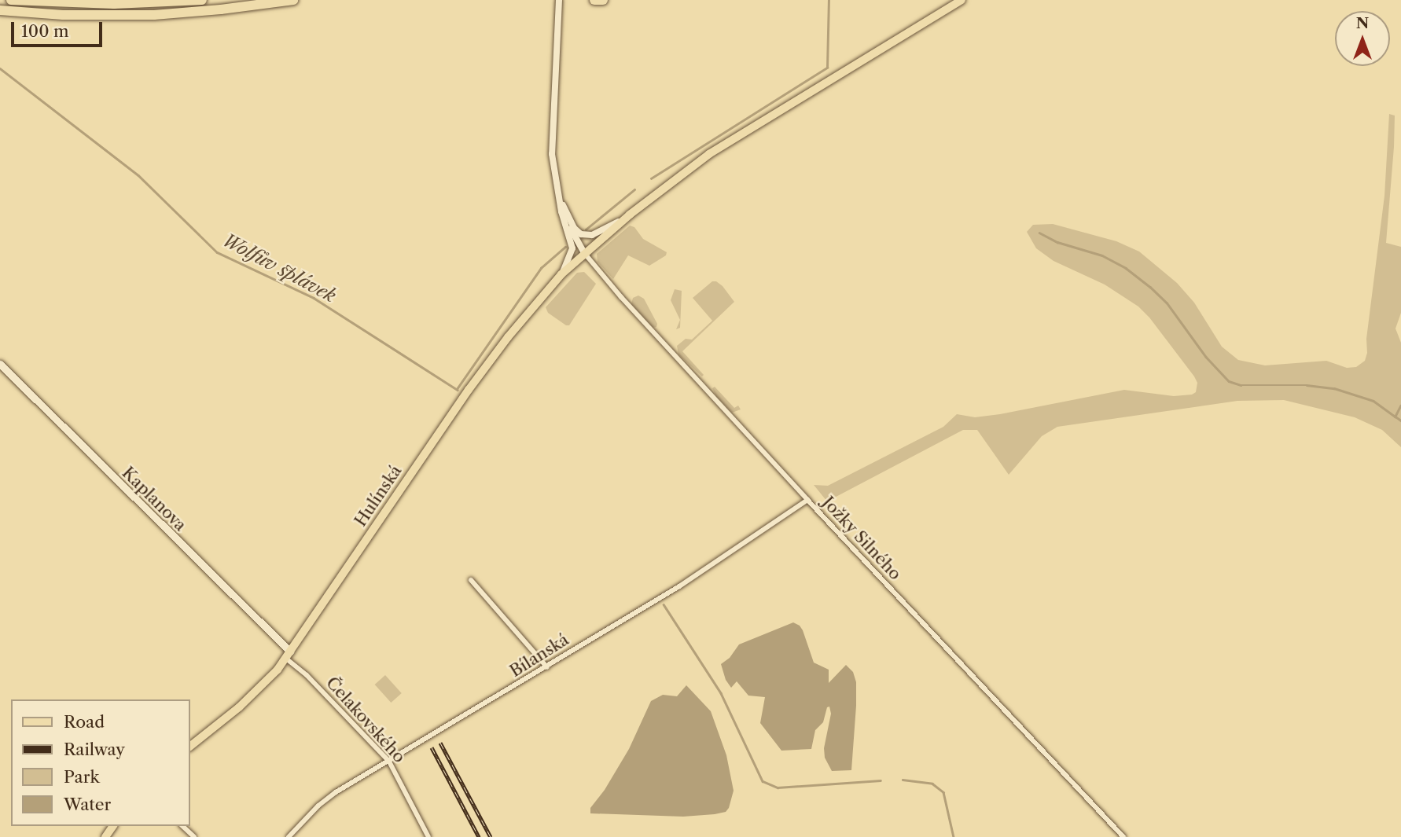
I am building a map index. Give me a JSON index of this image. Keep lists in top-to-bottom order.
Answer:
{
  "streets": {
    "main road": ["Hulínská", "Kaplanova"],
    "street": ["Jožky Silného", "Bílanská", "Čelakovského"]
  },
  "crossings": [
    ["Hulínská", "Kaplanova"],
    ["Hulínská", "Jožky Silného"],
    ["Hulínská", "Čelakovského"],
    ["Kaplanova", "Čelakovského"],
    ["Jožky Silného", "Bílanská"],
    ["Bílanská", "Čelakovského"]
  ],
  "water": ["Wolfův splávek"],
  "legend": [
    "Road",
    "Railway",
    "Park",
    "Water"
  ],
  "scale_bar": "100 m",
  "north": "top"
}
